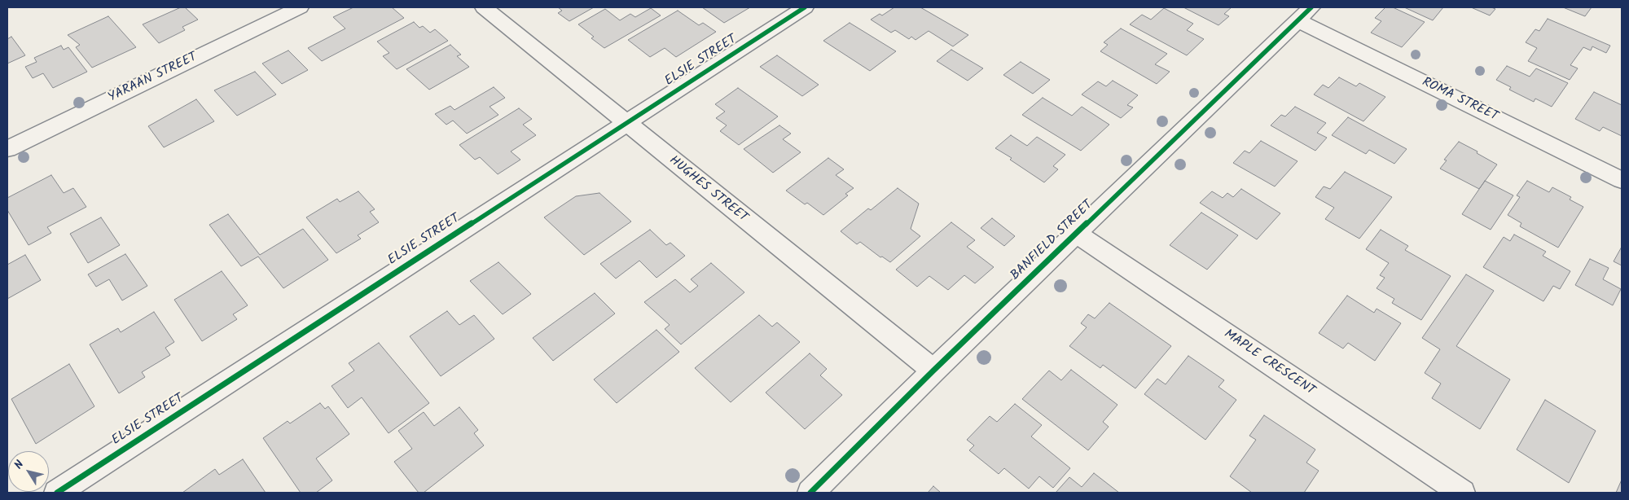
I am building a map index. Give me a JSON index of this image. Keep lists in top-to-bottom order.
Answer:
{
  "streets": {
    "street": [
      "ELSIE STREET",
      "YARAAN STREET",
      "ROMA STREET",
      "HUGHES STREET",
      "BANFIELD STREET",
      "MAPLE CRESCENT"
    ]
  },
  "crossings": [
    ["ELSIE STREET", "HUGHES STREET"],
    ["ROMA STREET", "BANFIELD STREET"],
    ["HUGHES STREET", "BANFIELD STREET"],
    ["BANFIELD STREET", "MAPLE CRESCENT"]
  ],
  "north": "top left"
}
